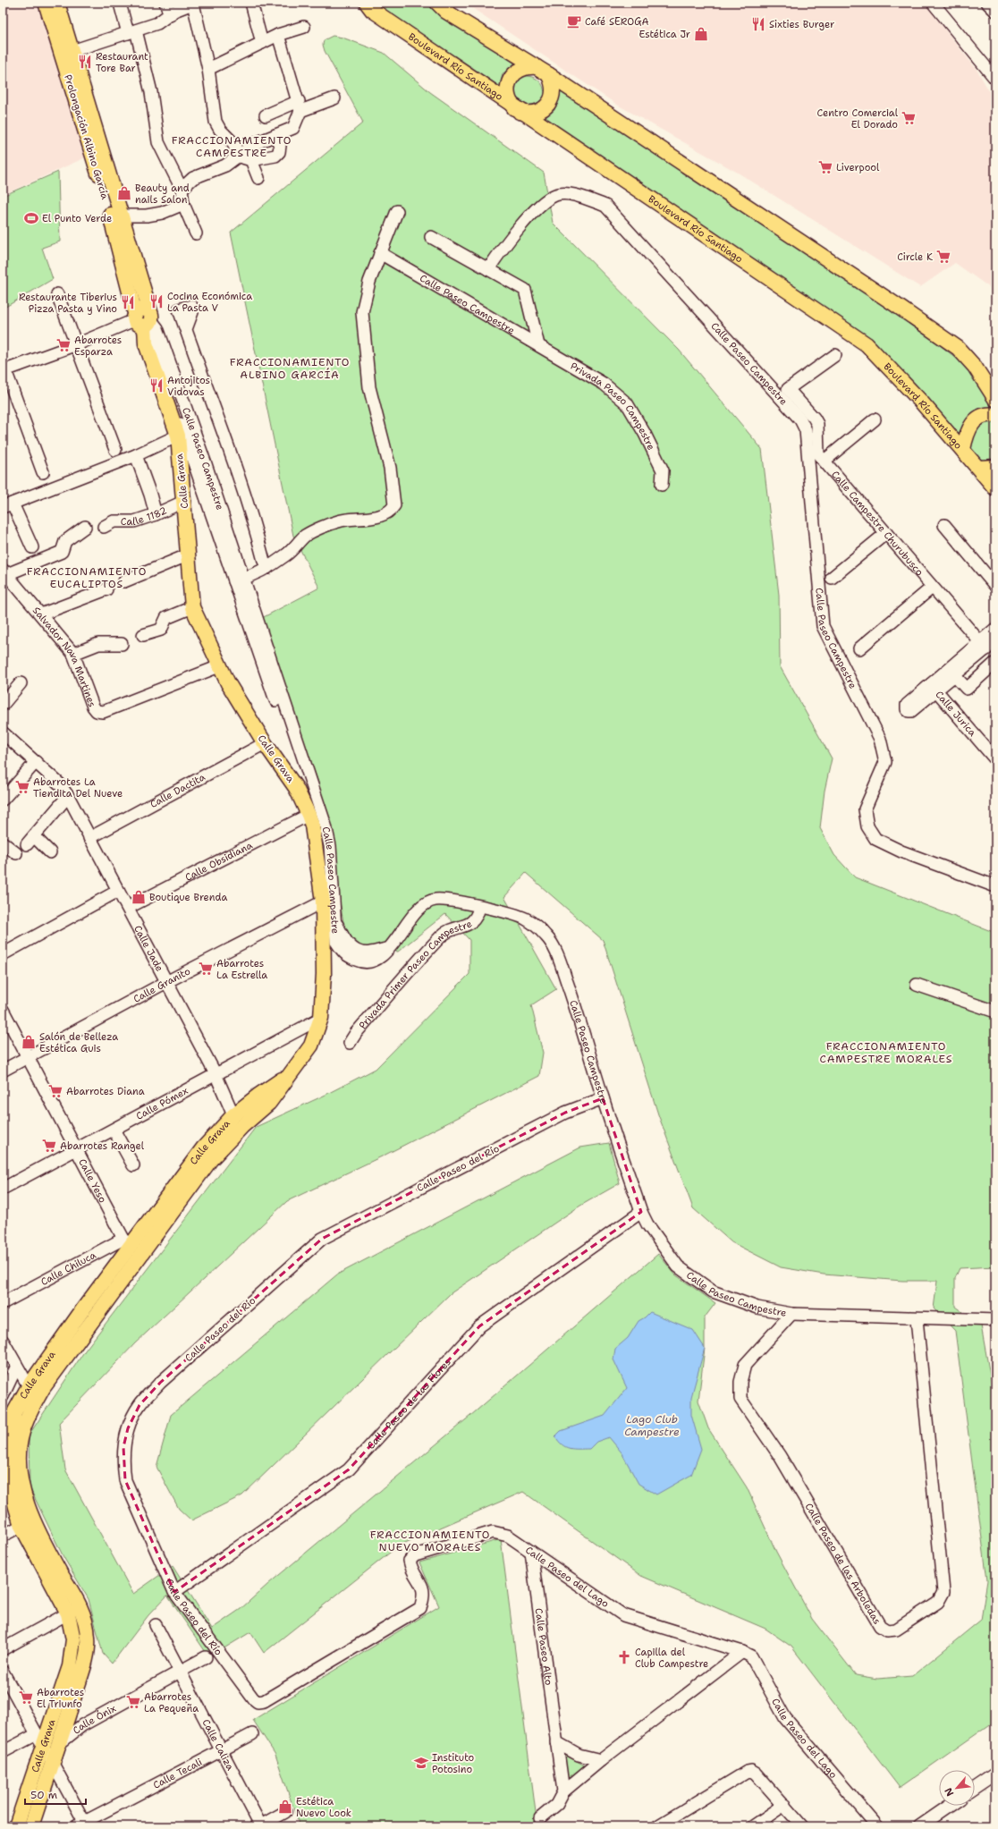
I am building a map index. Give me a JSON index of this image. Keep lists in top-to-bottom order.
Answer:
{
  "streets": {
    "main road": ["Boulevard Río Santiago", "Prolongación Albino García", "Calle Grava"],
    "street": [
      "Calle Paseo Campestre",
      "Privada Paseo Campestre",
      "Calle 1182",
      "Calle Campestre Churubusco",
      "Salvador Nava Martines",
      "Calle Jurica",
      "Calle Dactita",
      "Calle Obsidiana",
      "Calle Jade",
      "Privada Primer Paseo Campestre",
      "Calle Granito",
      "Calle Pómex",
      "Calle Paseo del Río",
      "Calle Yeso",
      "Calle Chiluca",
      "Calle Paseo de las Flores",
      "Calle Paseo de las Arboledas",
      "Calle Paseo del Lago",
      "Calle Paseo Alto",
      "Calle Ónix",
      "Calle Caliza",
      "Calle Tecali"
    ]
  },
  "crossings": [
    ["Prolongación Albino García", "Calle Paseo Campestre"],
    ["Prolongación Albino García", "Calle Grava"],
    ["Calle Paseo Campestre", "Privada Paseo Campestre"],
    ["Calle Paseo Campestre", "Calle Grava"],
    ["Calle Paseo Campestre", "Privada Primer Paseo Campestre"],
    ["Calle Paseo Campestre", "Calle Paseo del Río"],
    ["Calle Paseo Campestre", "Calle Paseo de las Flores"],
    ["Calle Paseo Campestre", "Calle Paseo de las Arboledas"],
    ["Calle Grava", "Calle 1182"],
    ["Calle Grava", "Salvador Nava Martines"],
    ["Calle Grava", "Calle Dactita"],
    ["Calle Grava", "Calle Obsidiana"],
    ["Calle Grava", "Calle Jade"],
    ["Calle Grava", "Calle Granito"],
    ["Calle Grava", "Calle Pómex"],
    ["Calle Grava", "Calle Yeso"],
    ["Calle Grava", "Calle Chiluca"],
    ["Calle Grava", "Calle Ónix"],
    ["Calle Dactita", "Calle Jade"],
    ["Calle Obsidiana", "Calle Jade"],
    ["Calle Jade", "Calle Granito"],
    ["Calle Jade", "Calle Pómex"],
    ["Calle Granito", "Calle Yeso"],
    ["Calle Pómex", "Calle Yeso"],
    ["Calle Paseo del Río", "Calle Paseo de las Flores"],
    ["Calle Paseo del Río", "Calle Paseo del Lago"],
    ["Calle Yeso", "Calle Chiluca"],
    ["Calle Paseo del Lago", "Calle Paseo Alto"],
    ["Calle Ónix", "Calle Caliza"],
    ["Calle Caliza", "Calle Tecali"]
  ],
  "districts": [
    "FRACCIONAMIENTO CAMPESTRE",
    "FRACCIONAMIENTO ALBINO GARCÍA",
    "FRACCIONAMIENTO EUCALIPTOS",
    "FRACCIONAMIENTO CAMPESTRE MORALES",
    "FRACCIONAMIENTO NUEVO MORALES"
  ],
  "water": ["Lago Club Campestre"],
  "places": {
    "cafe": ["Café SEROGA"],
    "restaurant": [
      "Sixties Burger",
      "Restaurant Tore Bar",
      "Cocina Económica La Pasta V",
      "Restaurante Tiberius Pizza Pasta y Vino",
      "Antojitos Vidovas"
    ],
    "shop": [
      "Estética Jr",
      "Beauty and nails Salon",
      "Boutique Brenda",
      "Salón de Belleza Estética Guis",
      "Estética Nuevo Look"
    ],
    "supermarket": [
      "Centro Comercial El Dorado",
      "Liverpool",
      "Circle K",
      "Abarrotes Esparza",
      "Abarrotes La Tiendita Del Nueve",
      "Abarrotes La Estrella",
      "Abarrotes Diana",
      "Abarrotes Rangel",
      "Abarrotes El Triunfo",
      "Abarrotes La Pequeña"
    ],
    "sports": ["El Punto Verde"],
    "church": ["Capilla del Club Campestre"],
    "school or university": ["Instituto Potosino"]
  },
  "scale_bar": "50 m",
  "north": "bottom left"
}
